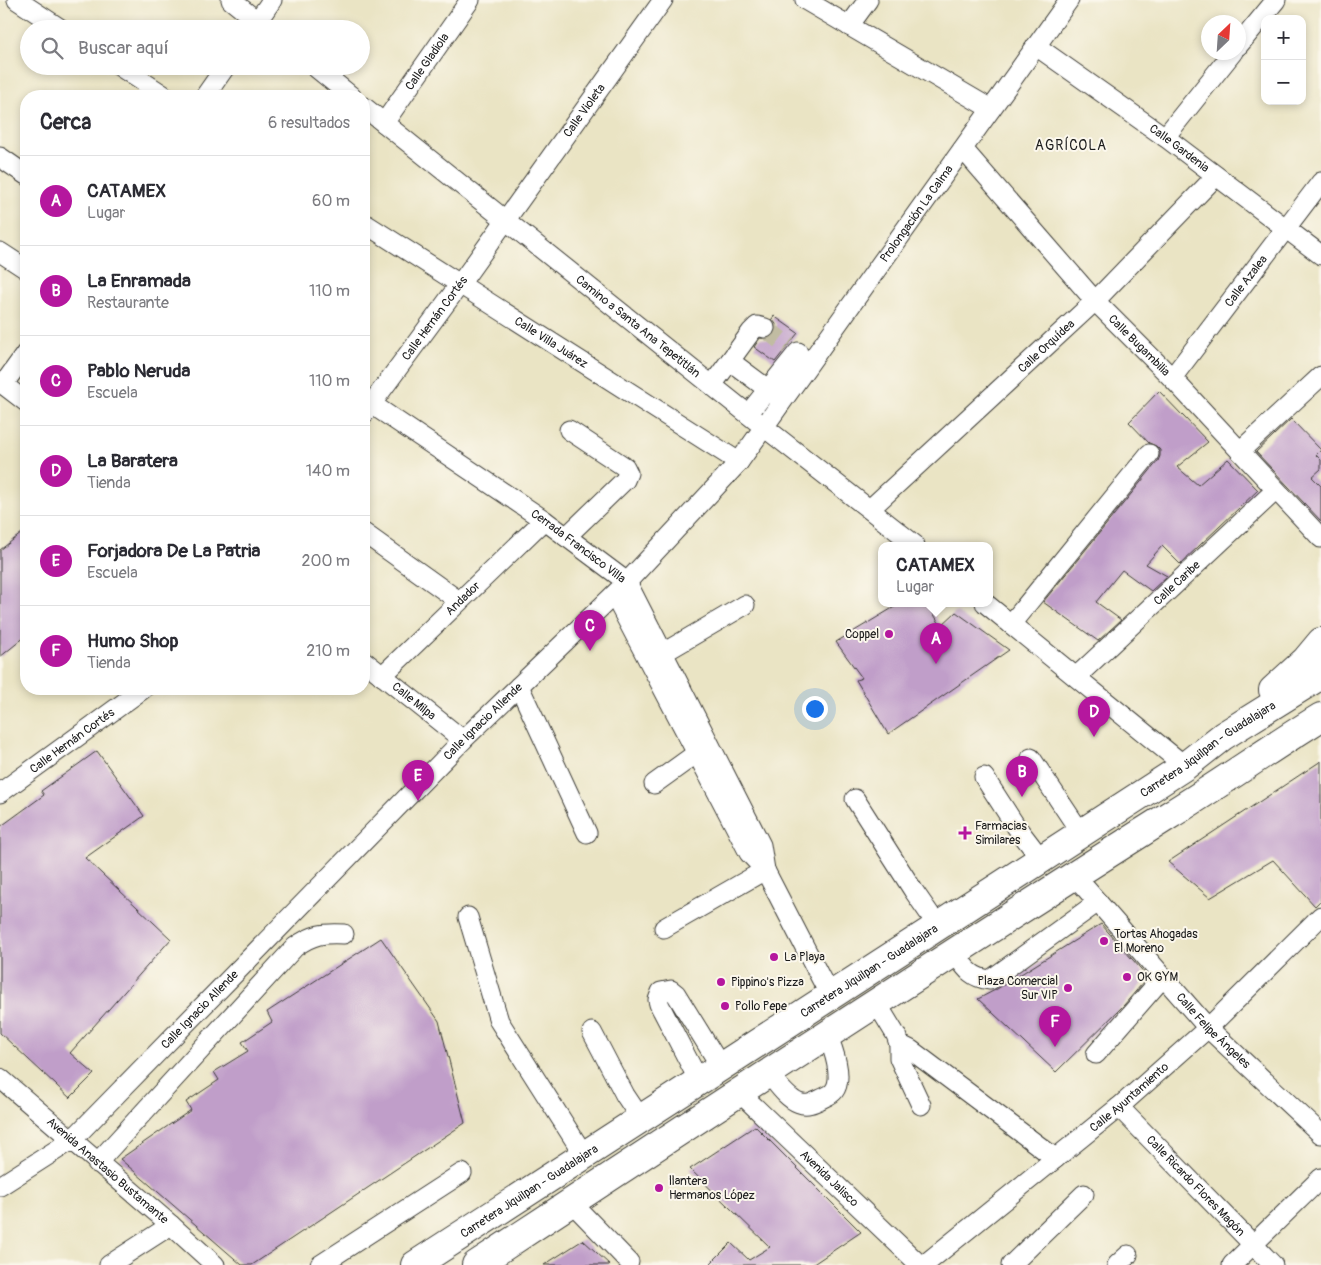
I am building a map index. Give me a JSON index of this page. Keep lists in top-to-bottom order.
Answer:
{
  "streets": {
    "highway": ["Carretera Jiquilpan - Guadalajara"],
    "street": [
      "Calle Gladiola",
      "Calle Violeta",
      "Calle Gardenia",
      "Prolongación La Calma",
      "Calle Azalea",
      "Calle Hernán Cortés",
      "Camino a Santa Ana Tepetitlán",
      "Calle Villa Juárez",
      "Calle Bugambilia",
      "Calle Orquídea",
      "Cerrada Francisco Villa",
      "Calle Caribe",
      "Andador",
      "Calle Milpa",
      "Calle Ignacio Allende",
      "Calle Felipe Ángeles",
      "Calle Ayuntamiento",
      "Avenida Anastasio Bustamante",
      "Avenida Jalisco",
      "Calle Ricardo Flores Magón"
    ]
  },
  "crossings": [
    ["Calle Gladiola", "Camino a Santa Ana Tepetitlán"],
    ["Calle Violeta", "Calle Hernán Cortés"],
    ["Calle Violeta", "Camino a Santa Ana Tepetitlán"],
    ["Calle Gardenia", "Prolongación La Calma"],
    ["Calle Gardenia", "Calle Azalea"],
    ["Calle Gardenia", "Calle Orquídea"],
    ["Prolongación La Calma", "Camino a Santa Ana Tepetitlán"],
    ["Prolongación La Calma", "Calle Bugambilia"],
    ["Prolongación La Calma", "Calle Ignacio Allende"],
    ["Calle Azalea", "Calle Bugambilia"],
    ["Calle Hernán Cortés", "Camino a Santa Ana Tepetitlán"],
    ["Calle Hernán Cortés", "Calle Villa Juárez"],
    ["Camino a Santa Ana Tepetitlán", "Calle Orquídea"],
    ["Camino a Santa Ana Tepetitlán", "Calle Ignacio Allende"],
    ["Calle Villa Juárez", "Calle Ignacio Allende"],
    ["Calle Bugambilia", "Calle Orquídea"],
    ["Calle Bugambilia", "Calle Caribe"],
    ["Cerrada Francisco Villa", "Andador"],
    ["Cerrada Francisco Villa", "Calle Ignacio Allende"],
    ["Cerrada Francisco Villa", "Carretera Jiquilpan - Guadalajara"],
    ["Andador", "Calle Milpa"],
    ["Calle Milpa", "Calle Ignacio Allende"],
    ["Calle Ignacio Allende", "Avenida Anastasio Bustamante"],
    ["Calle Felipe Ángeles", "Calle Ayuntamiento"],
    ["Calle Ayuntamiento", "Avenida Jalisco"],
    ["Calle Ayuntamiento", "Calle Ricardo Flores Magón"]
  ],
  "districts": ["AGRÍCOLA"],
  "places": {
    "other": [
      "Coppel",
      "Tortas Ahogadas El Moreno",
      "La Playa",
      "OK GYM",
      "Pippino's Pizza",
      "Plaza Comercial Sur VIP",
      "Pollo Pepe",
      "llantera Hermanos López"
    ],
    "health": ["Farmacias Similares"]
  },
  "north": "top right",
  "page": {
    "map_buttons": ["+", "−"],
    "search": "Buscar aquí",
    "heading": ["Cerca", "6 resultados"],
    "list": [
      {
        "mark": "A",
        "name": "CATAMEX",
        "note": "Lugar",
        "value": "60 m"
      },
      {
        "mark": "B",
        "name": "La Enramada",
        "note": "Restaurante",
        "value": "110 m"
      },
      {
        "mark": "C",
        "name": "Pablo Neruda",
        "note": "Escuela",
        "value": "110 m"
      },
      {
        "mark": "D",
        "name": "La Baratera",
        "note": "Tienda",
        "value": "140 m"
      },
      {
        "mark": "E",
        "name": "Forjadora De La Patria",
        "note": "Escuela",
        "value": "200 m"
      },
      {
        "mark": "F",
        "name": "Humo Shop",
        "note": "Tienda",
        "value": "210 m"
      }
    ],
    "popup": ["CATAMEX", "Lugar"],
    "pins": [
      "C",
      "A",
      "D",
      "B",
      "E",
      "F"
    ]
  }
}
